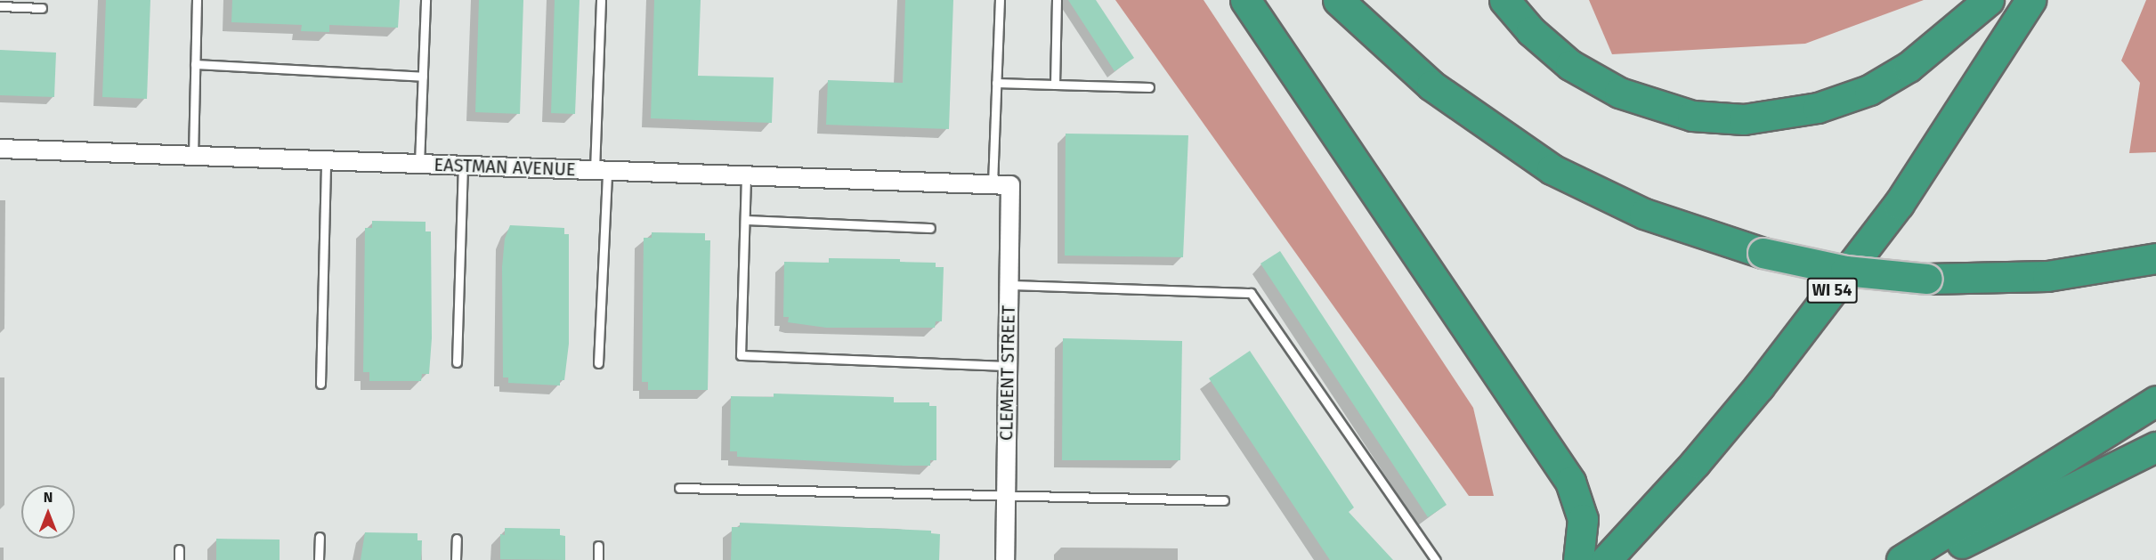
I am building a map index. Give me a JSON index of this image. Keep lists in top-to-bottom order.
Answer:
{
  "streets": {
    "highway": ["WI 54"],
    "street": ["EASTMAN AVENUE", "CLEMENT STREET"]
  },
  "crossings": [
    ["EASTMAN AVENUE", "CLEMENT STREET"]
  ],
  "north": "top"
}
